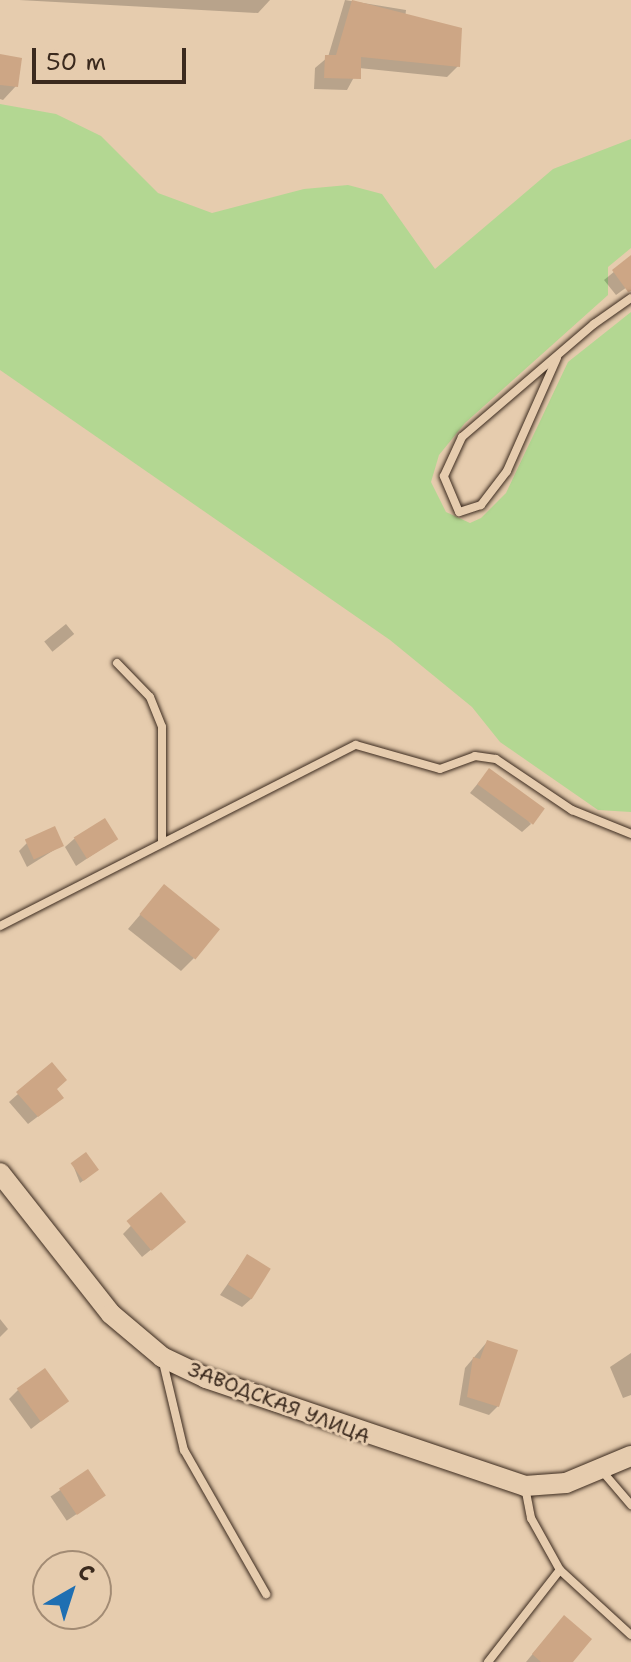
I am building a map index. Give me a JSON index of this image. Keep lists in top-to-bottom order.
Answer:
{
  "streets": {
    "street": ["ЗАВОДСКАЯ УЛИЦА"]
  },
  "scale_bar": "50 m",
  "north": "top right"
}
